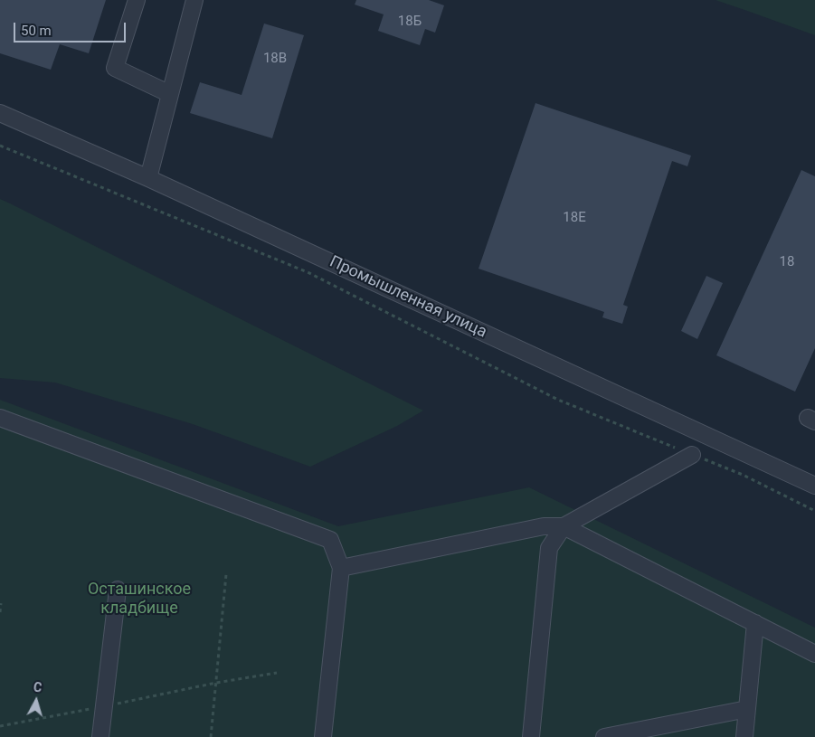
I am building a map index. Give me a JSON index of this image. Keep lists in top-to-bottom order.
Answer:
{
  "streets": {
    "street": ["Промышленная улица"]
  },
  "parks": ["Осташинское кладбище"],
  "house_numbers": [
    "18Б",
    "18В",
    "18Е",
    "18"
  ],
  "scale_bar": "50 m",
  "north": "top"
}
